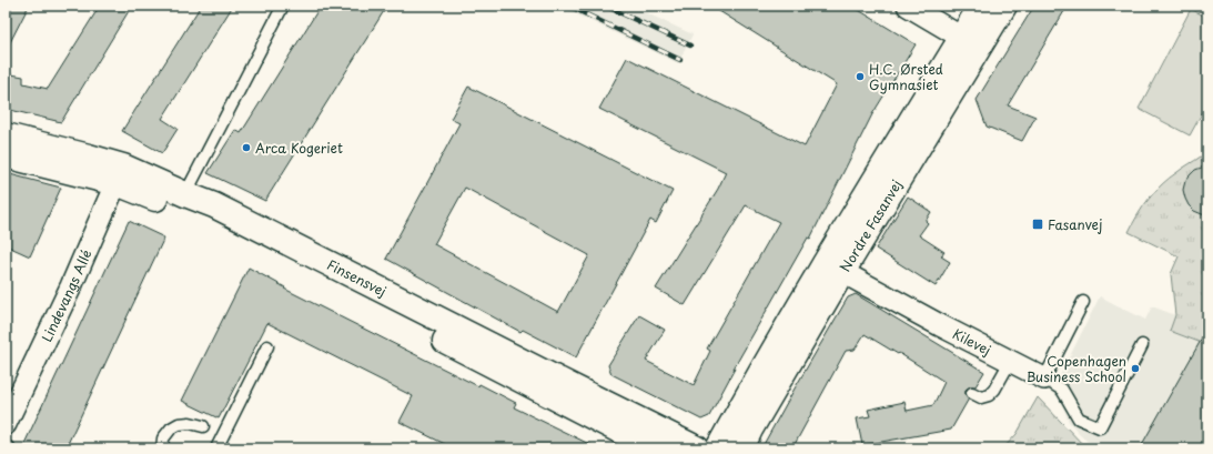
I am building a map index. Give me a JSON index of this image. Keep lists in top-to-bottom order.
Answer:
{
  "streets": {
    "street": [
      "Nordre Fasanvej",
      "Finsensvej",
      "Lindevangs Allé",
      "Kilevej"
    ]
  },
  "crossings": [
    ["Nordre Fasanvej", "Kilevej"],
    ["Finsensvej", "Lindevangs Allé"]
  ],
  "places": {
    "other": ["H.C. Ørsted Gymnasiet", "Arca Kogeriet", "Copenhagen Business School"],
    "transit": ["Fasanvej"]
  }
}
